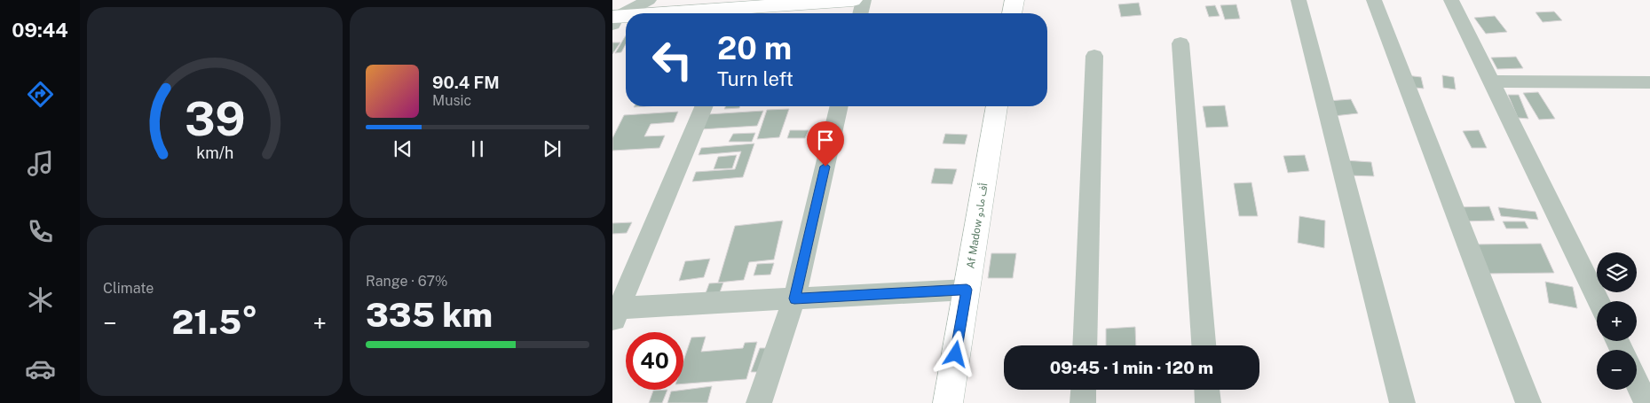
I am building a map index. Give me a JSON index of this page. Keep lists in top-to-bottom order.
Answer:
{
  "streets": {
    "street": ["Af Madow أف مادو"]
  },
  "page": {
    "tabs": "09:44",
    "turn": ["20 m", "Turn left"],
    "song": ["90.4 FM", "Music"],
    "tile": [
      "Climate",
      ["Range · 67%", "335 km"]
    ],
    "map_buttons": ["+", "−"],
    "heat": ["−", "21.5°", "+"],
    "limit": "40",
    "trip": "09:45 · 1 min · 120 m",
    "gauge": ["39", "km/h"]
  }
}
